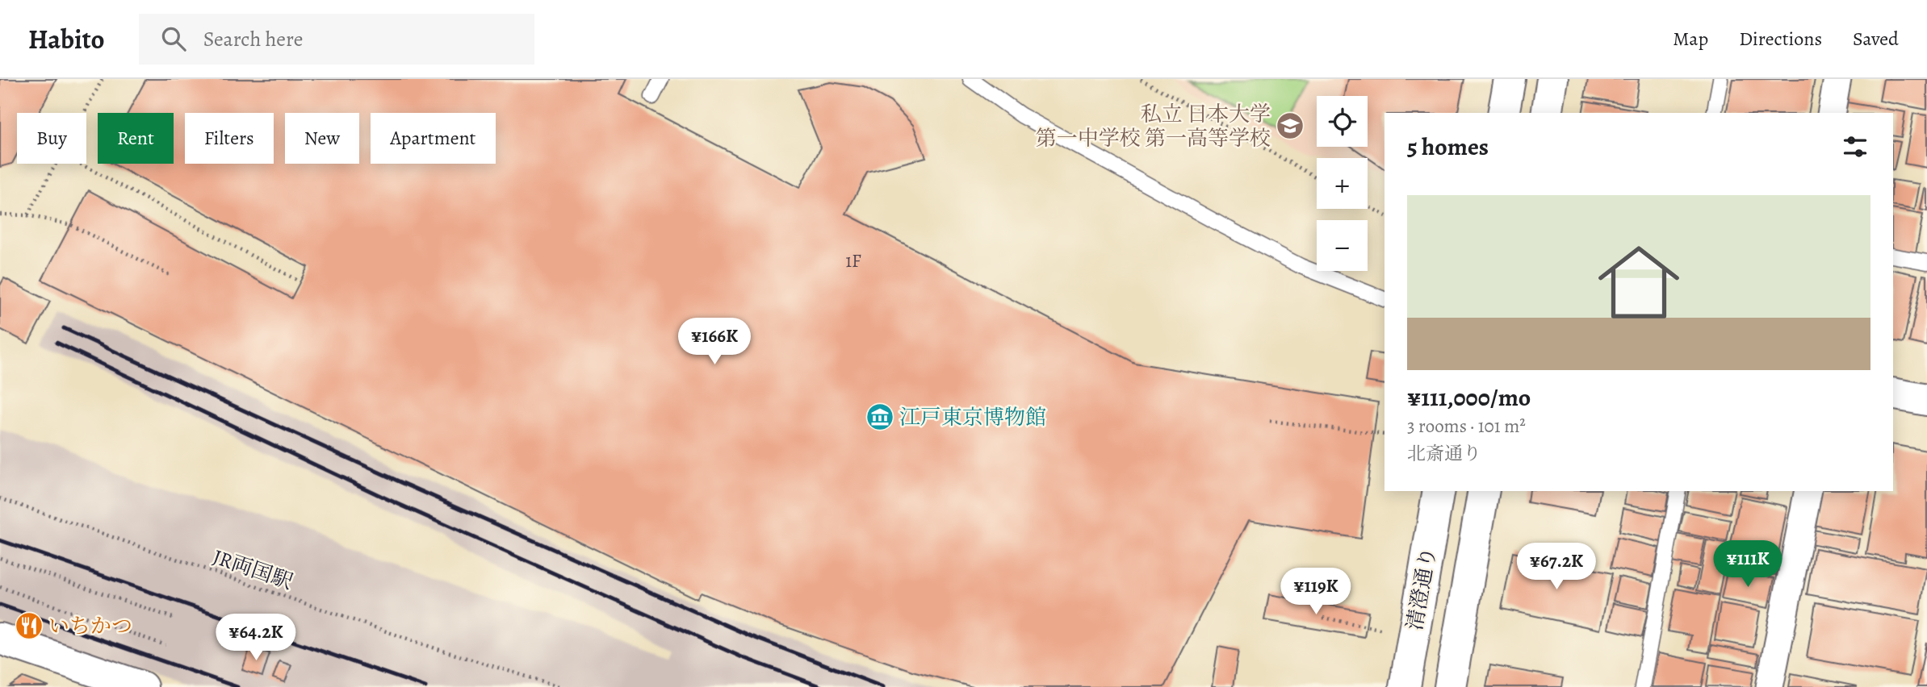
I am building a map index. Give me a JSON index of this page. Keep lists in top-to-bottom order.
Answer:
{
  "streets": {
    "main road": ["清澄通り"],
    "path": ["JR両国駅"]
  },
  "places": {
    "school or university": ["私立 日本大学 第一中学校 第一高等学校"],
    "museum": ["江戸東京博物館"],
    "restaurant": ["いちかつ"]
  },
  "house_numbers": ["1F"],
  "page": {
    "header": "Habito",
    "search": "Search here",
    "nav": ["Map", "Directions", "Saved"],
    "map_buttons": ["+", "−"],
    "chip": [
      "Buy",
      "Rent",
      "Filters",
      "New",
      "Apartment"
    ],
    "heading": "5 homes",
    "list": [
      {
        "name": "¥111,000/mo",
        "note": "3 rooms · 101 m² · 北斎通り"
      }
    ],
    "price": [
      "¥166K",
      "¥111K",
      "¥67.2K",
      "¥119K",
      "¥64.2K"
    ]
  }
}
